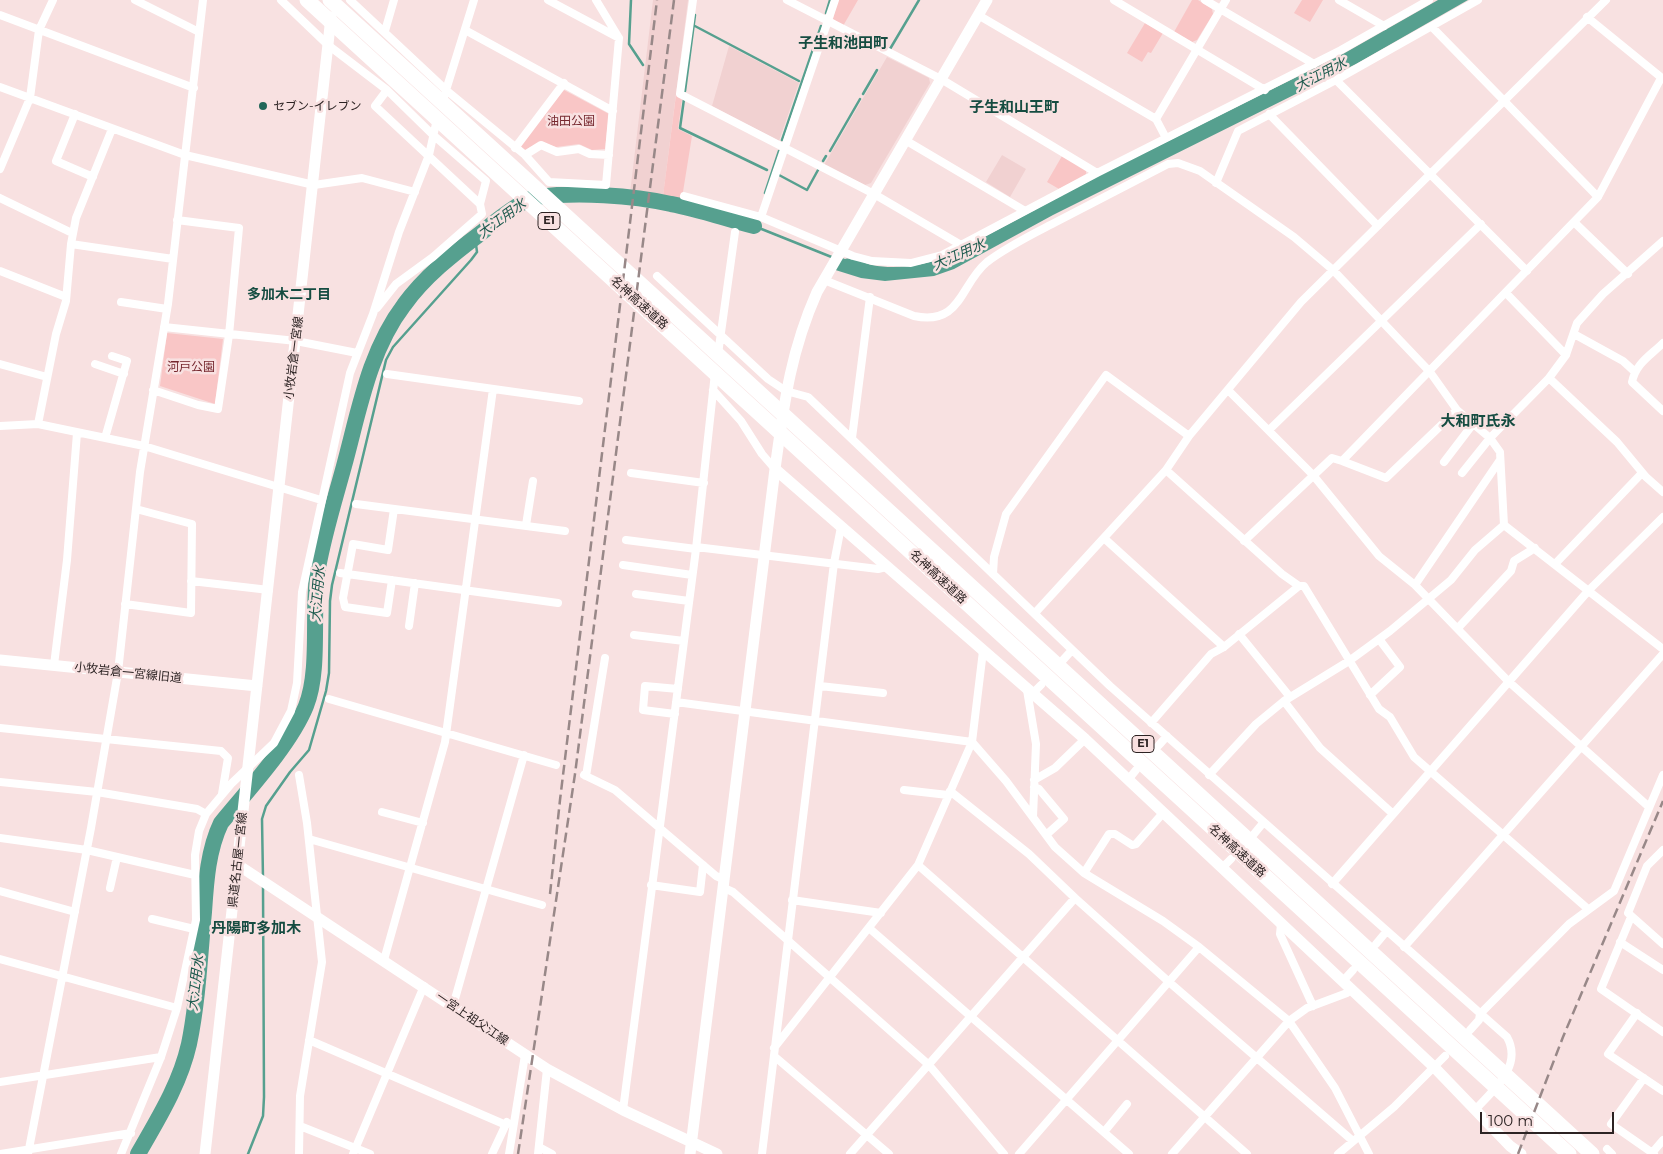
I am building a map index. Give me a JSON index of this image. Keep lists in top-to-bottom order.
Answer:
{
  "streets": {
    "highway": ["E1", "名神高速道路"],
    "street": [
      "小牧岩倉一宮線",
      "小牧岩倉一宮線旧道",
      "県道名古屋一宮線",
      "一宮上祖父江線"
    ]
  },
  "crossings": [
    ["名神高速道路", "小牧岩倉一宮線"],
    ["小牧岩倉一宮線", "小牧岩倉一宮線旧道"],
    ["小牧岩倉一宮線", "県道名古屋一宮線"],
    ["小牧岩倉一宮線旧道", "県道名古屋一宮線"],
    ["県道名古屋一宮線", "一宮上祖父江線"]
  ],
  "districts": [
    "子生和池田町",
    "子生和山王町",
    "多加木二丁目",
    "大和町氏永",
    "丹陽町多加木"
  ],
  "water": ["大江用水"],
  "parks": ["油田公園", "河戸公園"],
  "places": ["セブン-イレブン"],
  "scale_bar": "100 m"
}
